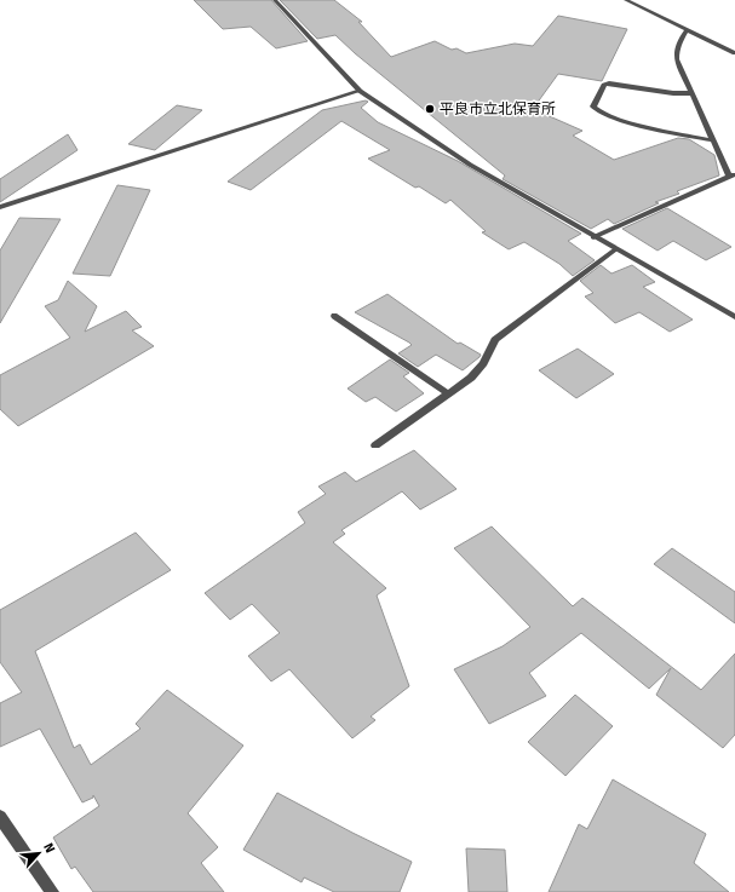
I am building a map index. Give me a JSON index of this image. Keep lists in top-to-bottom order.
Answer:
{
  "places": ["平良市立北保育所"],
  "north": "top right"
}
